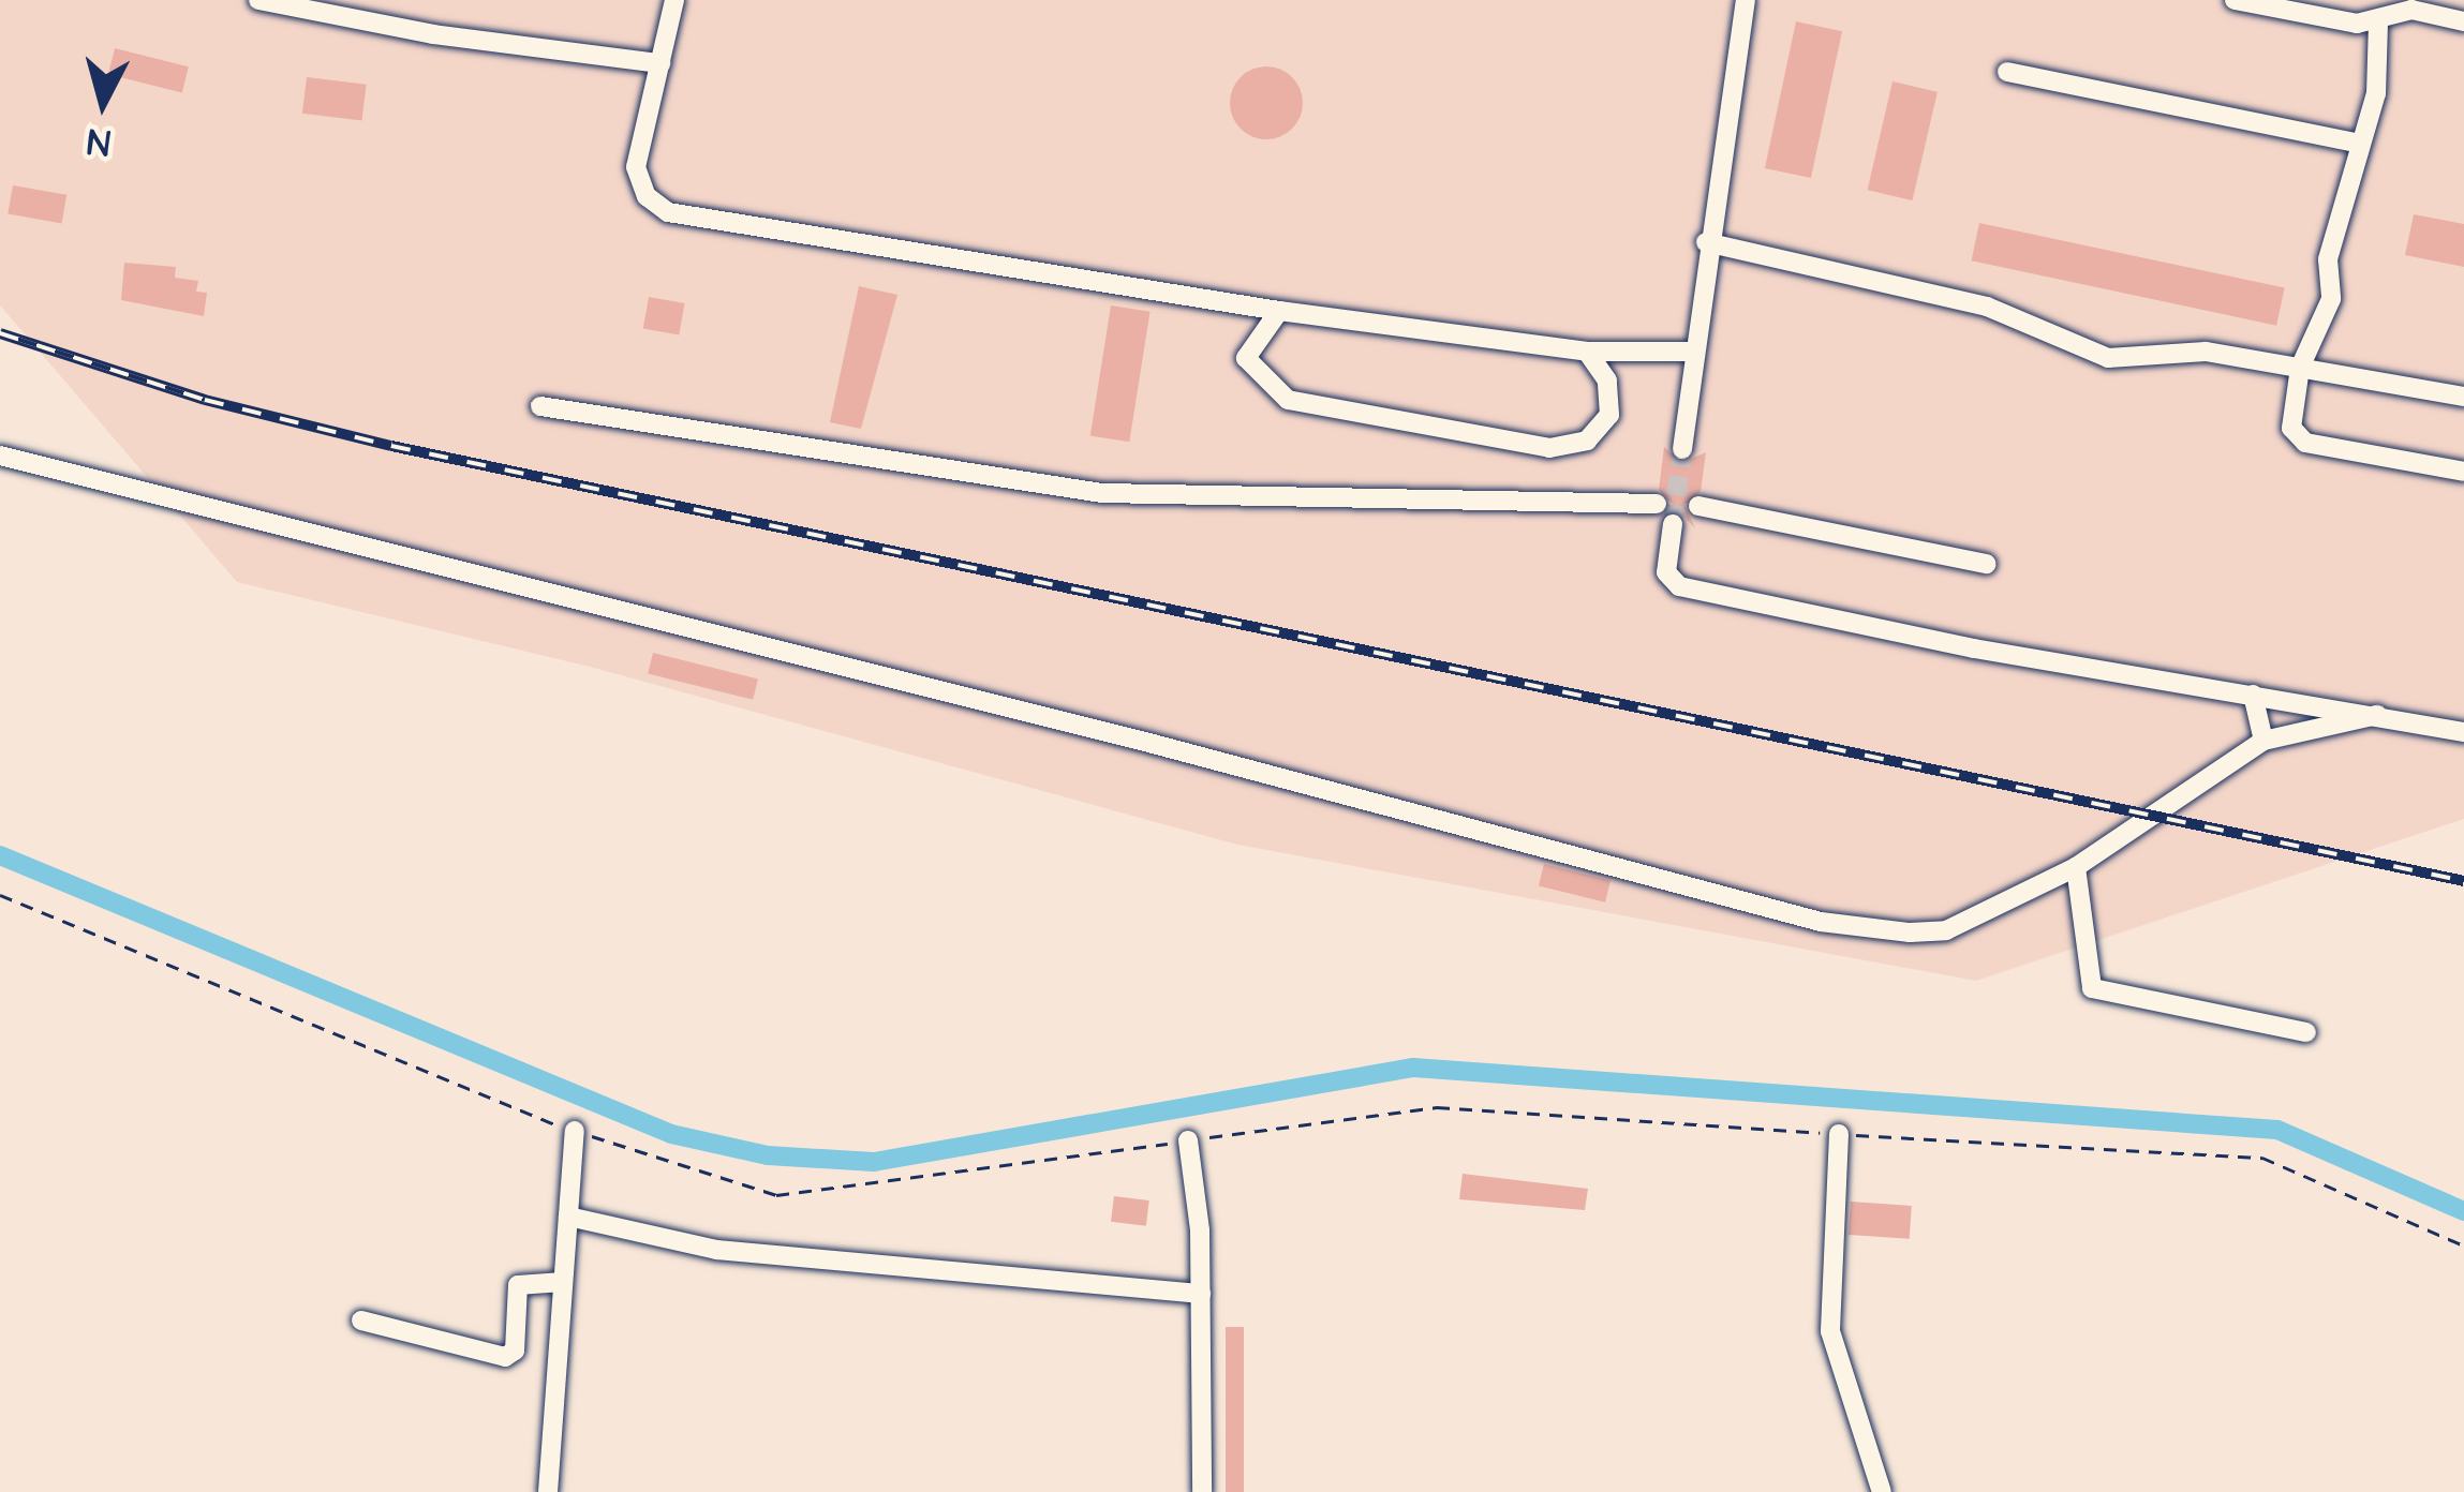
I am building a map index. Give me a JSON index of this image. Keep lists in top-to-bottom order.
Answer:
{
  "north": "bottom"
}
